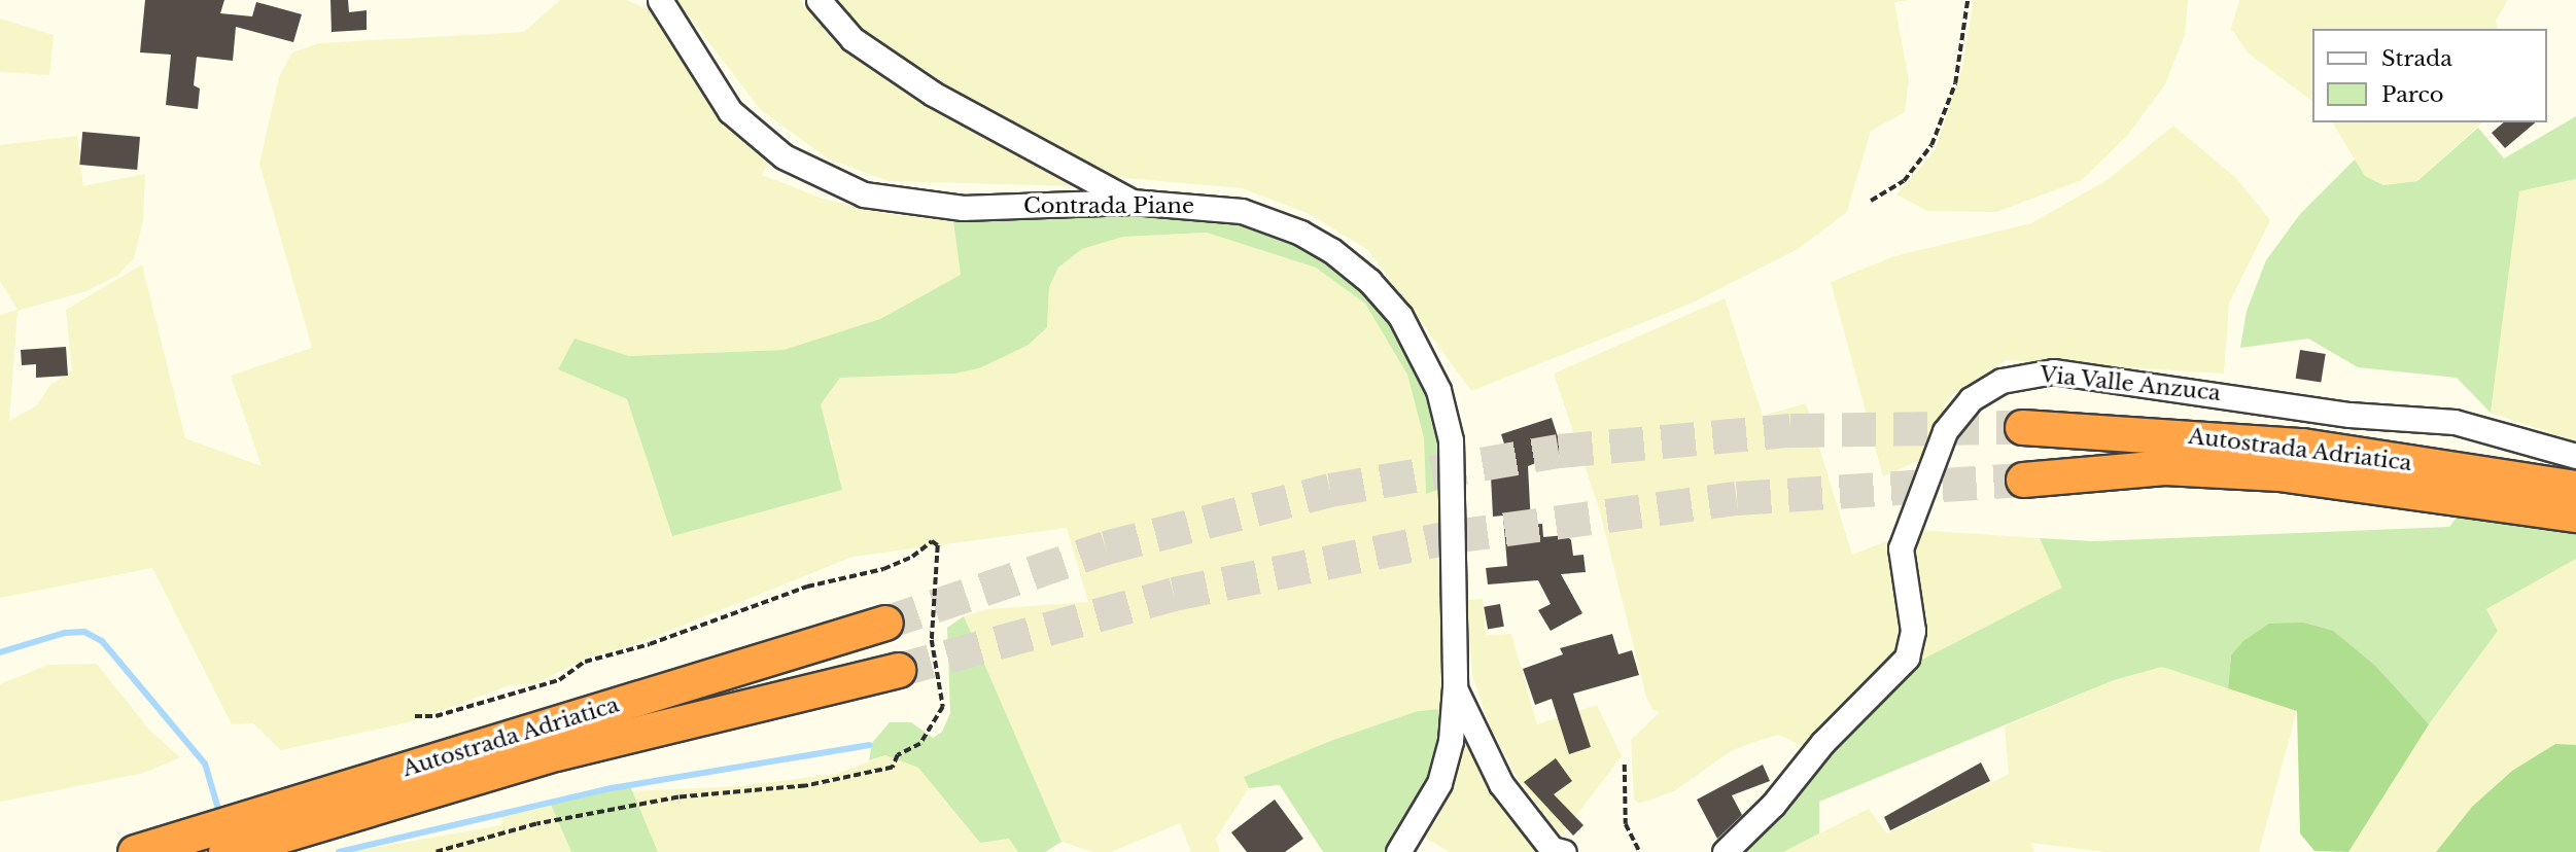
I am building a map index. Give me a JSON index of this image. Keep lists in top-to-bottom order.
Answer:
{
  "streets": {
    "highway": ["Autostrada Adriatica"],
    "street": ["Contrada Piane", "Via Valle Anzuca"]
  },
  "legend": ["Strada", "Parco"]
}
